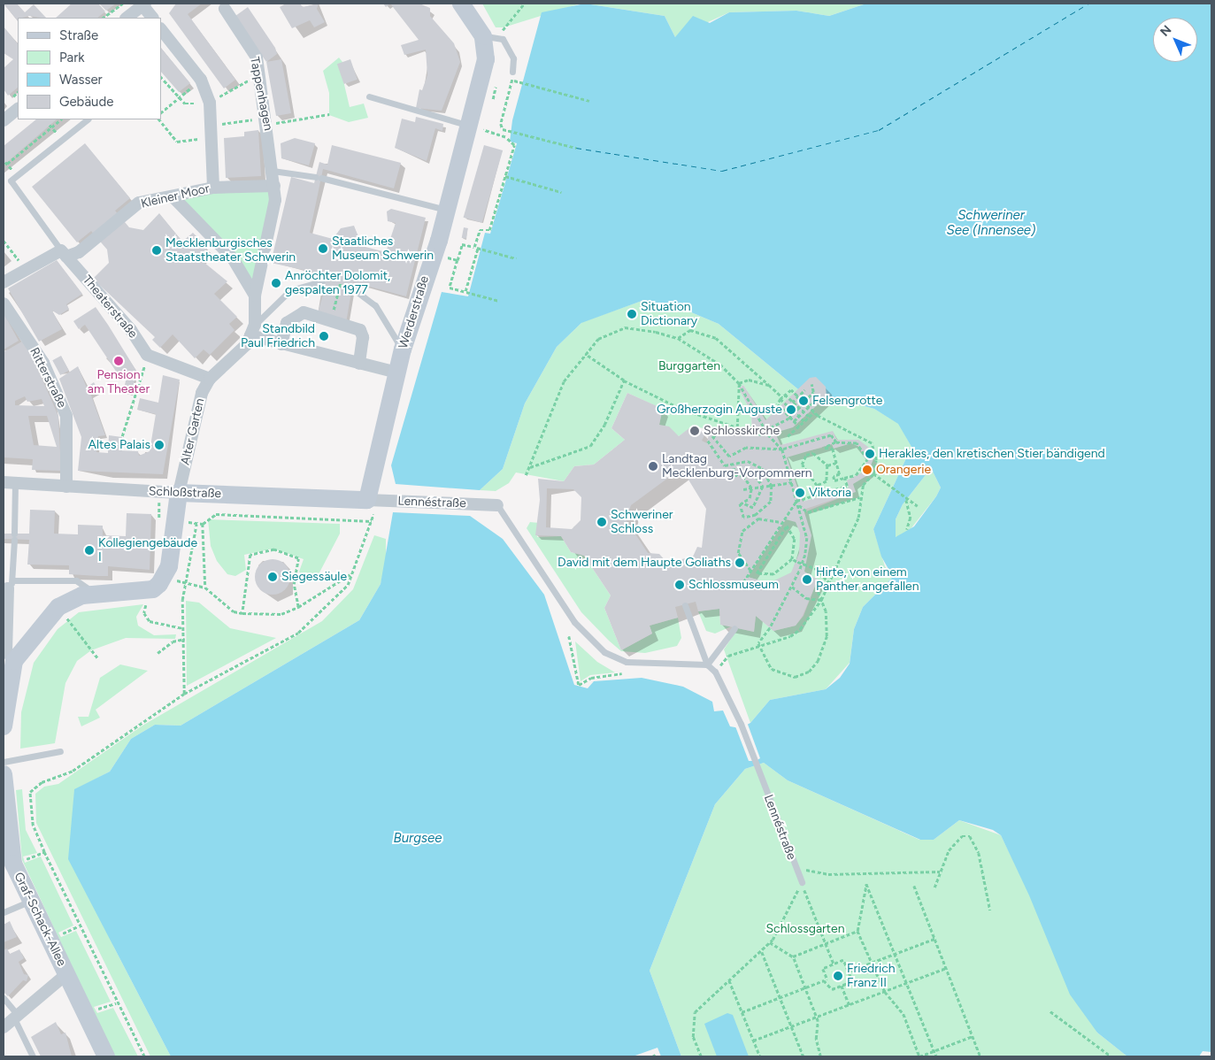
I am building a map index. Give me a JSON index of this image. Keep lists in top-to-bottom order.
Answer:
{
  "streets": {
    "street": [
      "Tappenhagen",
      "Kleiner Moor",
      "Theaterstraße",
      "Werderstraße",
      "Ritterstraße",
      "Alter Garten",
      "Schloßstraße",
      "Lennéstraße",
      "Graf-Schack-Allee"
    ]
  },
  "crossings": [
    ["Tappenhagen", "Kleiner Moor"],
    ["Kleiner Moor", "Theaterstraße"],
    ["Werderstraße", "Schloßstraße"],
    ["Werderstraße", "Lennéstraße"],
    ["Ritterstraße", "Schloßstraße"],
    ["Alter Garten", "Schloßstraße"],
    ["Schloßstraße", "Lennéstraße"]
  ],
  "water": ["Schweriner See (Innensee)", "Burgsee"],
  "parks": ["Burggarten", "Schlossgarten"],
  "places": [
    "Staatliches Museum Schwerin",
    "Mecklenburgisches Staatstheater Schwerin",
    "Anröchter Dolomit, gespalten 1977",
    "Situation Dictionary",
    "Standbild Paul Friedrich",
    "Pension am Theater",
    "Felsengrotte",
    "Großherzogin Auguste",
    "Schlosskirche",
    "Altes Palais",
    "Herakles, den kretischen Stier bändigend",
    "Landtag Mecklenburg-Vorpommern",
    "Orangerie",
    "Viktoria",
    "Schweriner Schloss",
    "Kollegiengebäude I",
    "David mit dem Haupte Goliaths",
    "Siegessäule",
    "Hirte, von einem Panther angefallen",
    "Schlossmuseum",
    "Friedrich Franz II"
  ],
  "legend": [
    "Straße",
    "Park",
    "Wasser",
    "Gebäude"
  ],
  "north": "top left"
}
